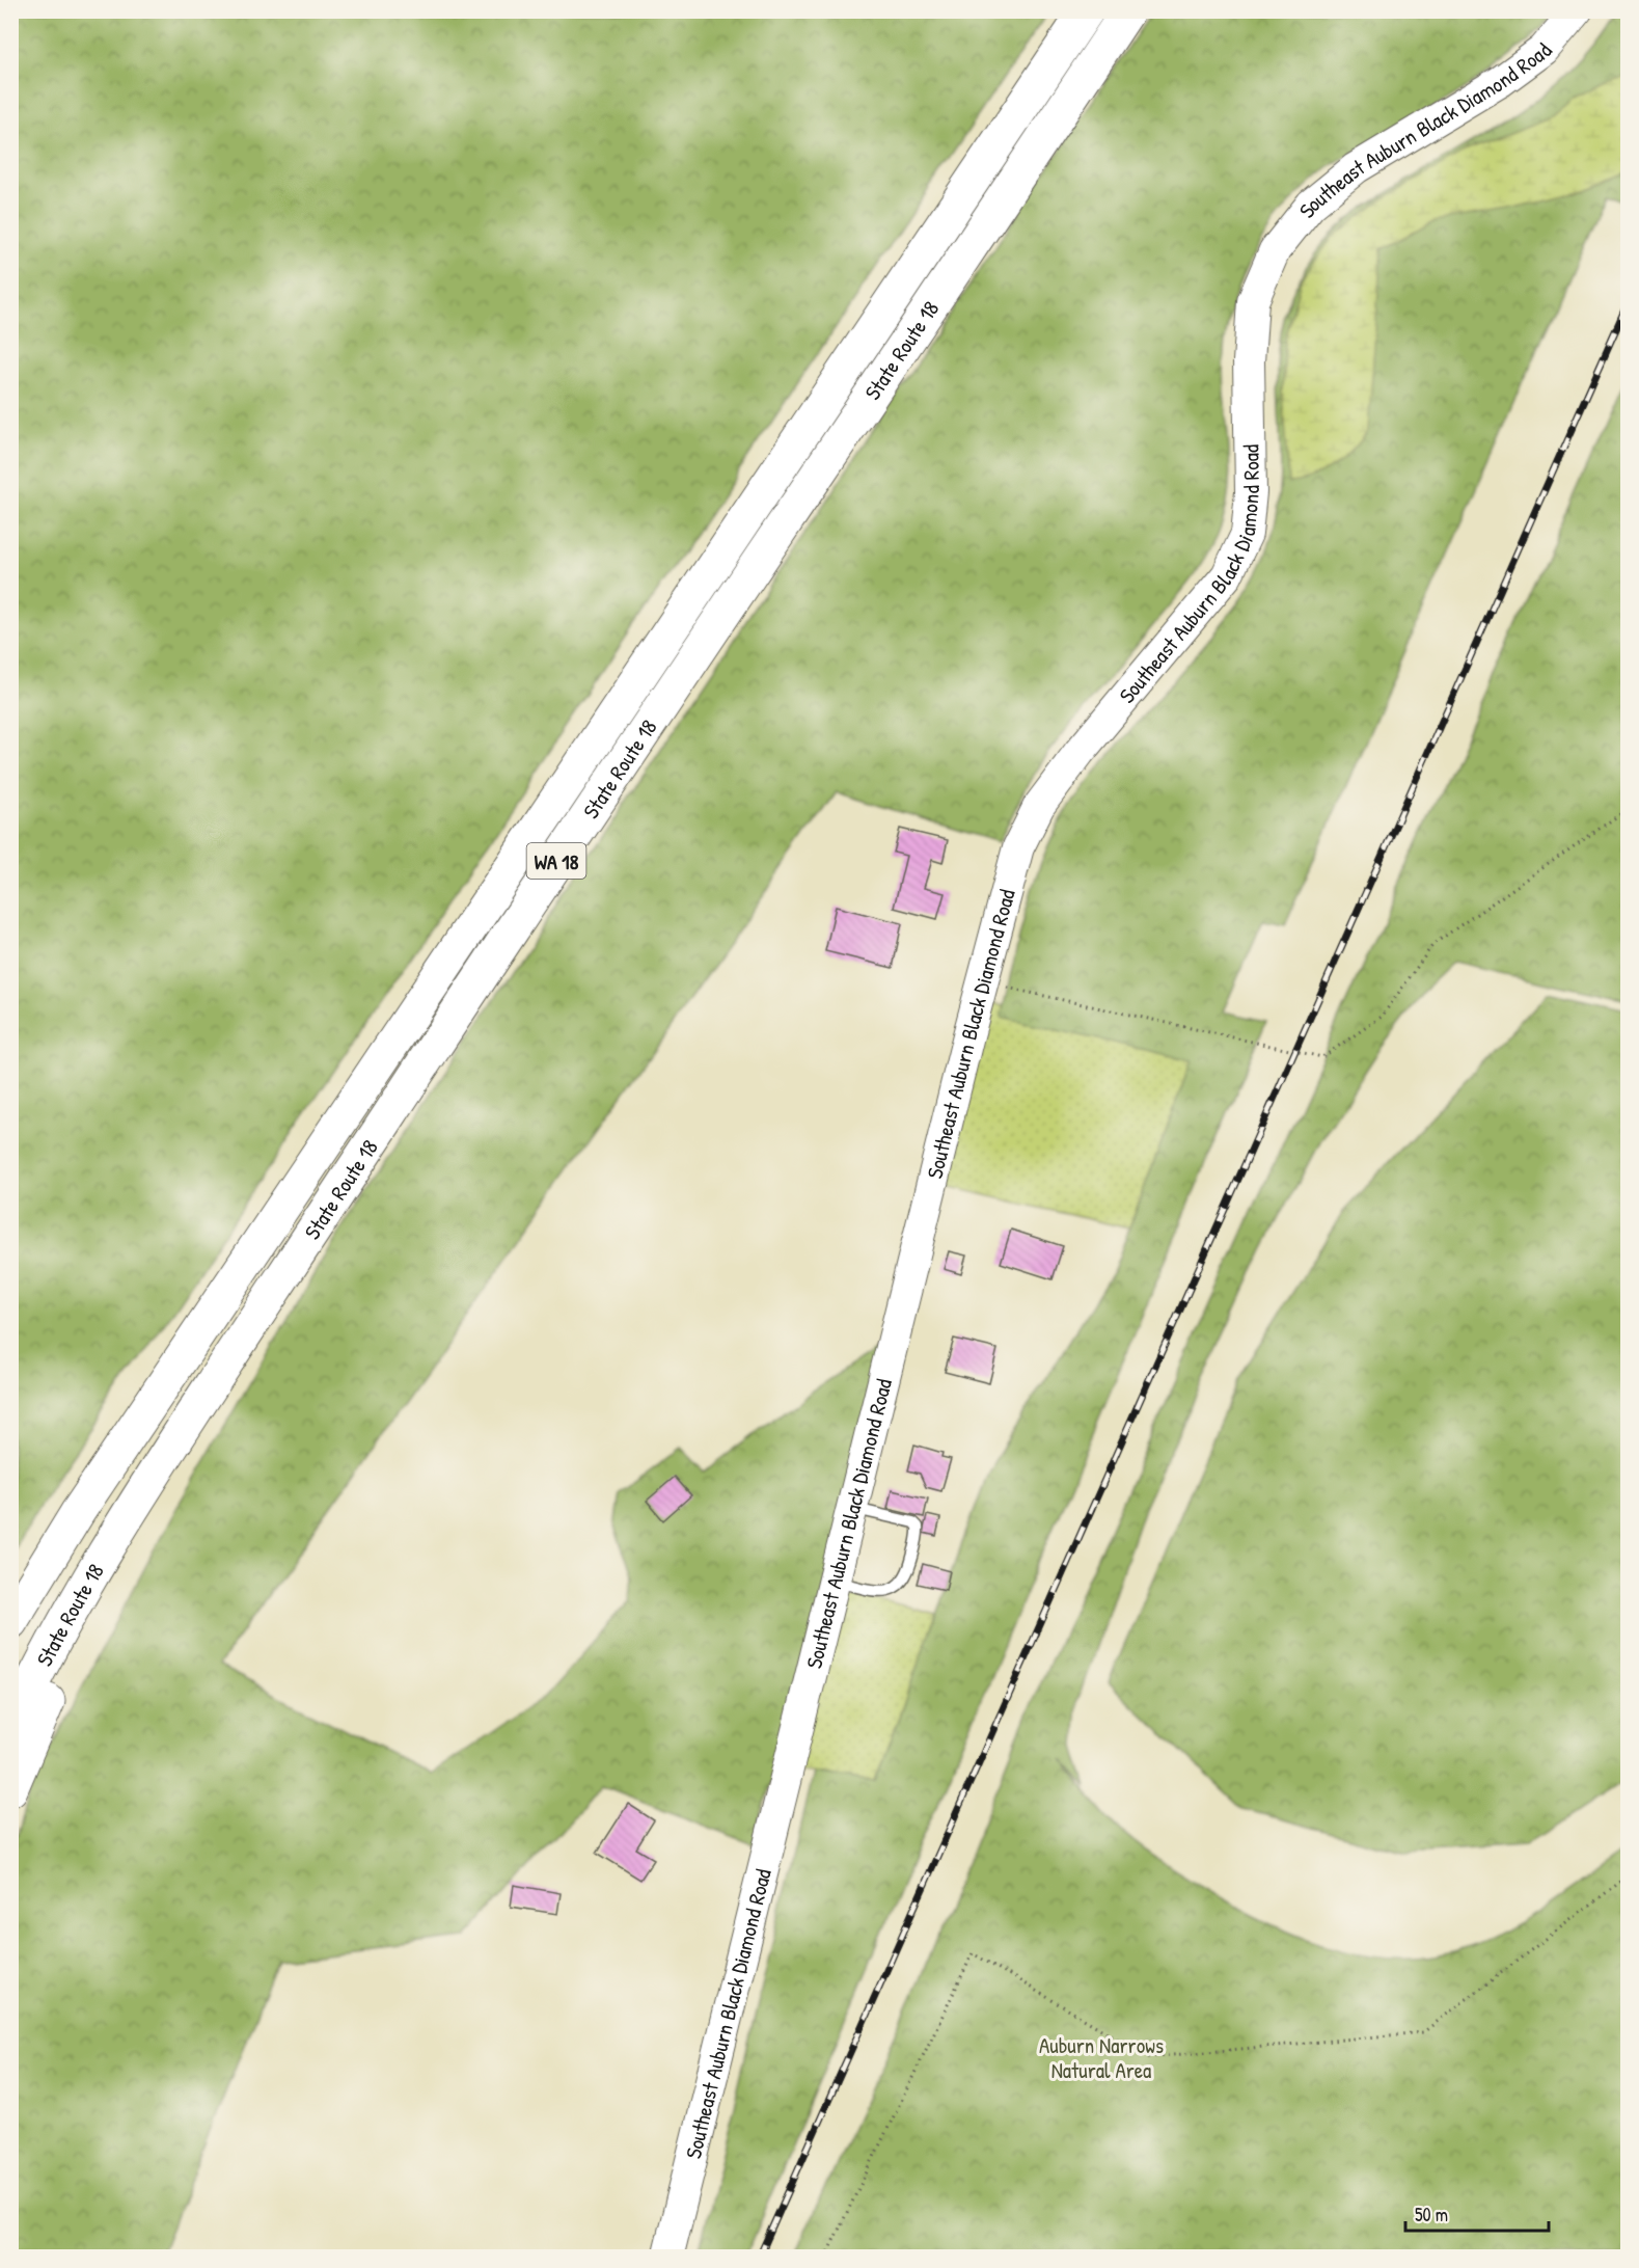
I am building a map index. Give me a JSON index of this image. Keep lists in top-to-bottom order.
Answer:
{
  "streets": {
    "highway": ["State Route 18", "WA 18"],
    "main road": ["Southeast Auburn Black Diamond Road"]
  },
  "parks": ["Auburn Narrows Natural Area"],
  "scale_bar": "50 m"
}
